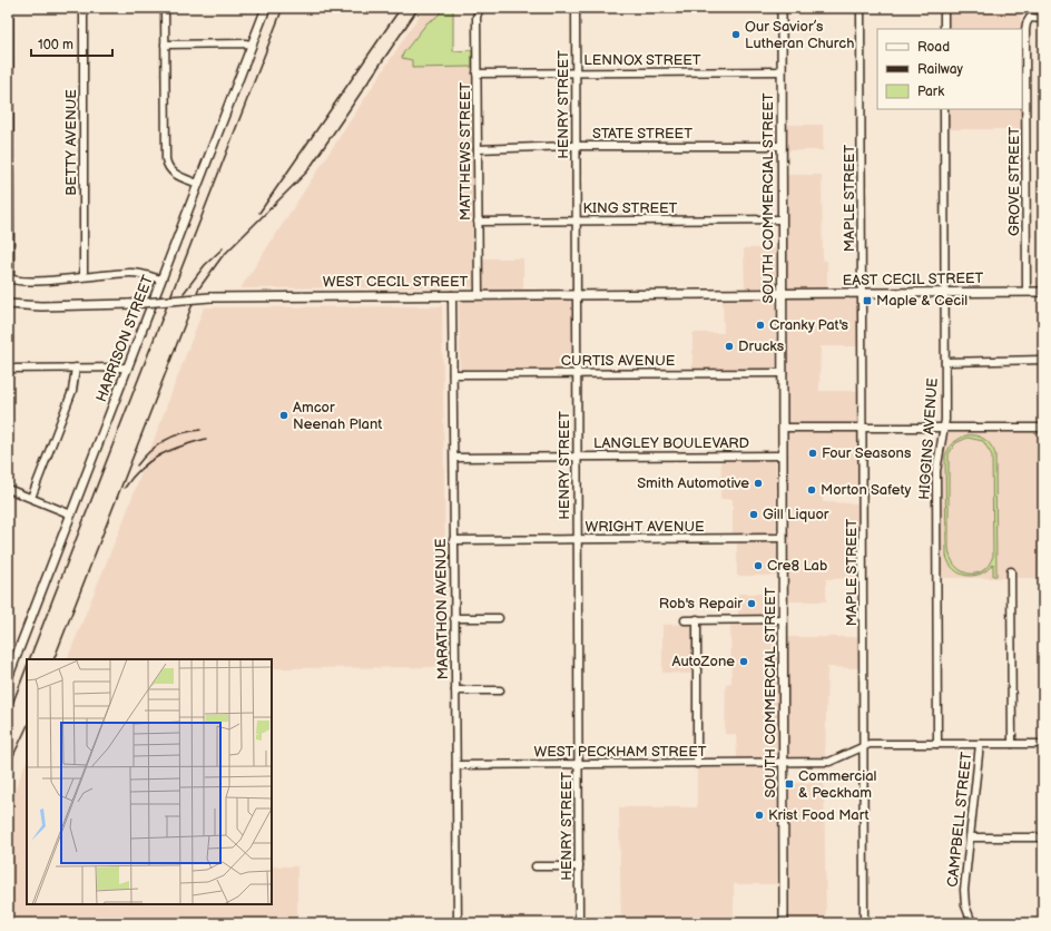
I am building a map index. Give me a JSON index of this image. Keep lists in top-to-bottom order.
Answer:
{
  "streets": {
    "main road": [
      "SOUTH COMMERCIAL STREET",
      "EAST CECIL STREET",
      "WEST CECIL STREET",
      "HARRISON STREET"
    ],
    "street": [
      "LENNOX STREET",
      "HENRY STREET",
      "STATE STREET",
      "BETTY AVENUE",
      "MATTHEWS STREET",
      "GROVE STREET",
      "MAPLE STREET",
      "KING STREET",
      "CURTIS AVENUE",
      "HIGGINS AVENUE",
      "LANGLEY BOULEVARD",
      "WRIGHT AVENUE",
      "MARATHON AVENUE",
      "WEST PECKHAM STREET",
      "CAMPBELL STREET"
    ]
  },
  "crossings": [
    ["LENNOX STREET", "HENRY STREET"],
    ["LENNOX STREET", "MATTHEWS STREET"],
    ["LENNOX STREET", "SOUTH COMMERCIAL STREET"],
    ["HENRY STREET", "STATE STREET"],
    ["HENRY STREET", "KING STREET"],
    ["HENRY STREET", "WEST CECIL STREET"],
    ["HENRY STREET", "CURTIS AVENUE"],
    ["HENRY STREET", "LANGLEY BOULEVARD"],
    ["HENRY STREET", "WRIGHT AVENUE"],
    ["HENRY STREET", "WEST PECKHAM STREET"],
    ["STATE STREET", "MATTHEWS STREET"],
    ["STATE STREET", "SOUTH COMMERCIAL STREET"],
    ["MATTHEWS STREET", "KING STREET"],
    ["MATTHEWS STREET", "WEST CECIL STREET"],
    ["GROVE STREET", "EAST CECIL STREET"],
    ["SOUTH COMMERCIAL STREET", "KING STREET"],
    ["SOUTH COMMERCIAL STREET", "EAST CECIL STREET"],
    ["SOUTH COMMERCIAL STREET", "WEST CECIL STREET"],
    ["SOUTH COMMERCIAL STREET", "CURTIS AVENUE"],
    ["SOUTH COMMERCIAL STREET", "LANGLEY BOULEVARD"],
    ["SOUTH COMMERCIAL STREET", "WRIGHT AVENUE"],
    ["SOUTH COMMERCIAL STREET", "WEST PECKHAM STREET"],
    ["MAPLE STREET", "EAST CECIL STREET"],
    ["MAPLE STREET", "WEST PECKHAM STREET"],
    ["EAST CECIL STREET", "WEST CECIL STREET"],
    ["EAST CECIL STREET", "HIGGINS AVENUE"],
    ["WEST CECIL STREET", "MARATHON AVENUE"],
    ["CURTIS AVENUE", "MARATHON AVENUE"],
    ["HIGGINS AVENUE", "WEST PECKHAM STREET"],
    ["LANGLEY BOULEVARD", "MARATHON AVENUE"],
    ["WRIGHT AVENUE", "MARATHON AVENUE"],
    ["MARATHON AVENUE", "WEST PECKHAM STREET"],
    ["WEST PECKHAM STREET", "CAMPBELL STREET"]
  ],
  "places": {
    "other": [
      "Our Savior’s Lutheran Church",
      "Cranky Pat's",
      "Drucks",
      "Amcor Neenah Plant",
      "Four Seasons",
      "Smith Automotive",
      "Morton Safety",
      "Gill Liquor",
      "Cre8 Lab",
      "Rob's Repair",
      "AutoZone",
      "Krist Food Mart"
    ],
    "transit": ["Maple & Cecil", "Commercial & Peckham"]
  },
  "legend": ["Road", "Railway", "Park"],
  "scale_bar": "100 m"
}
